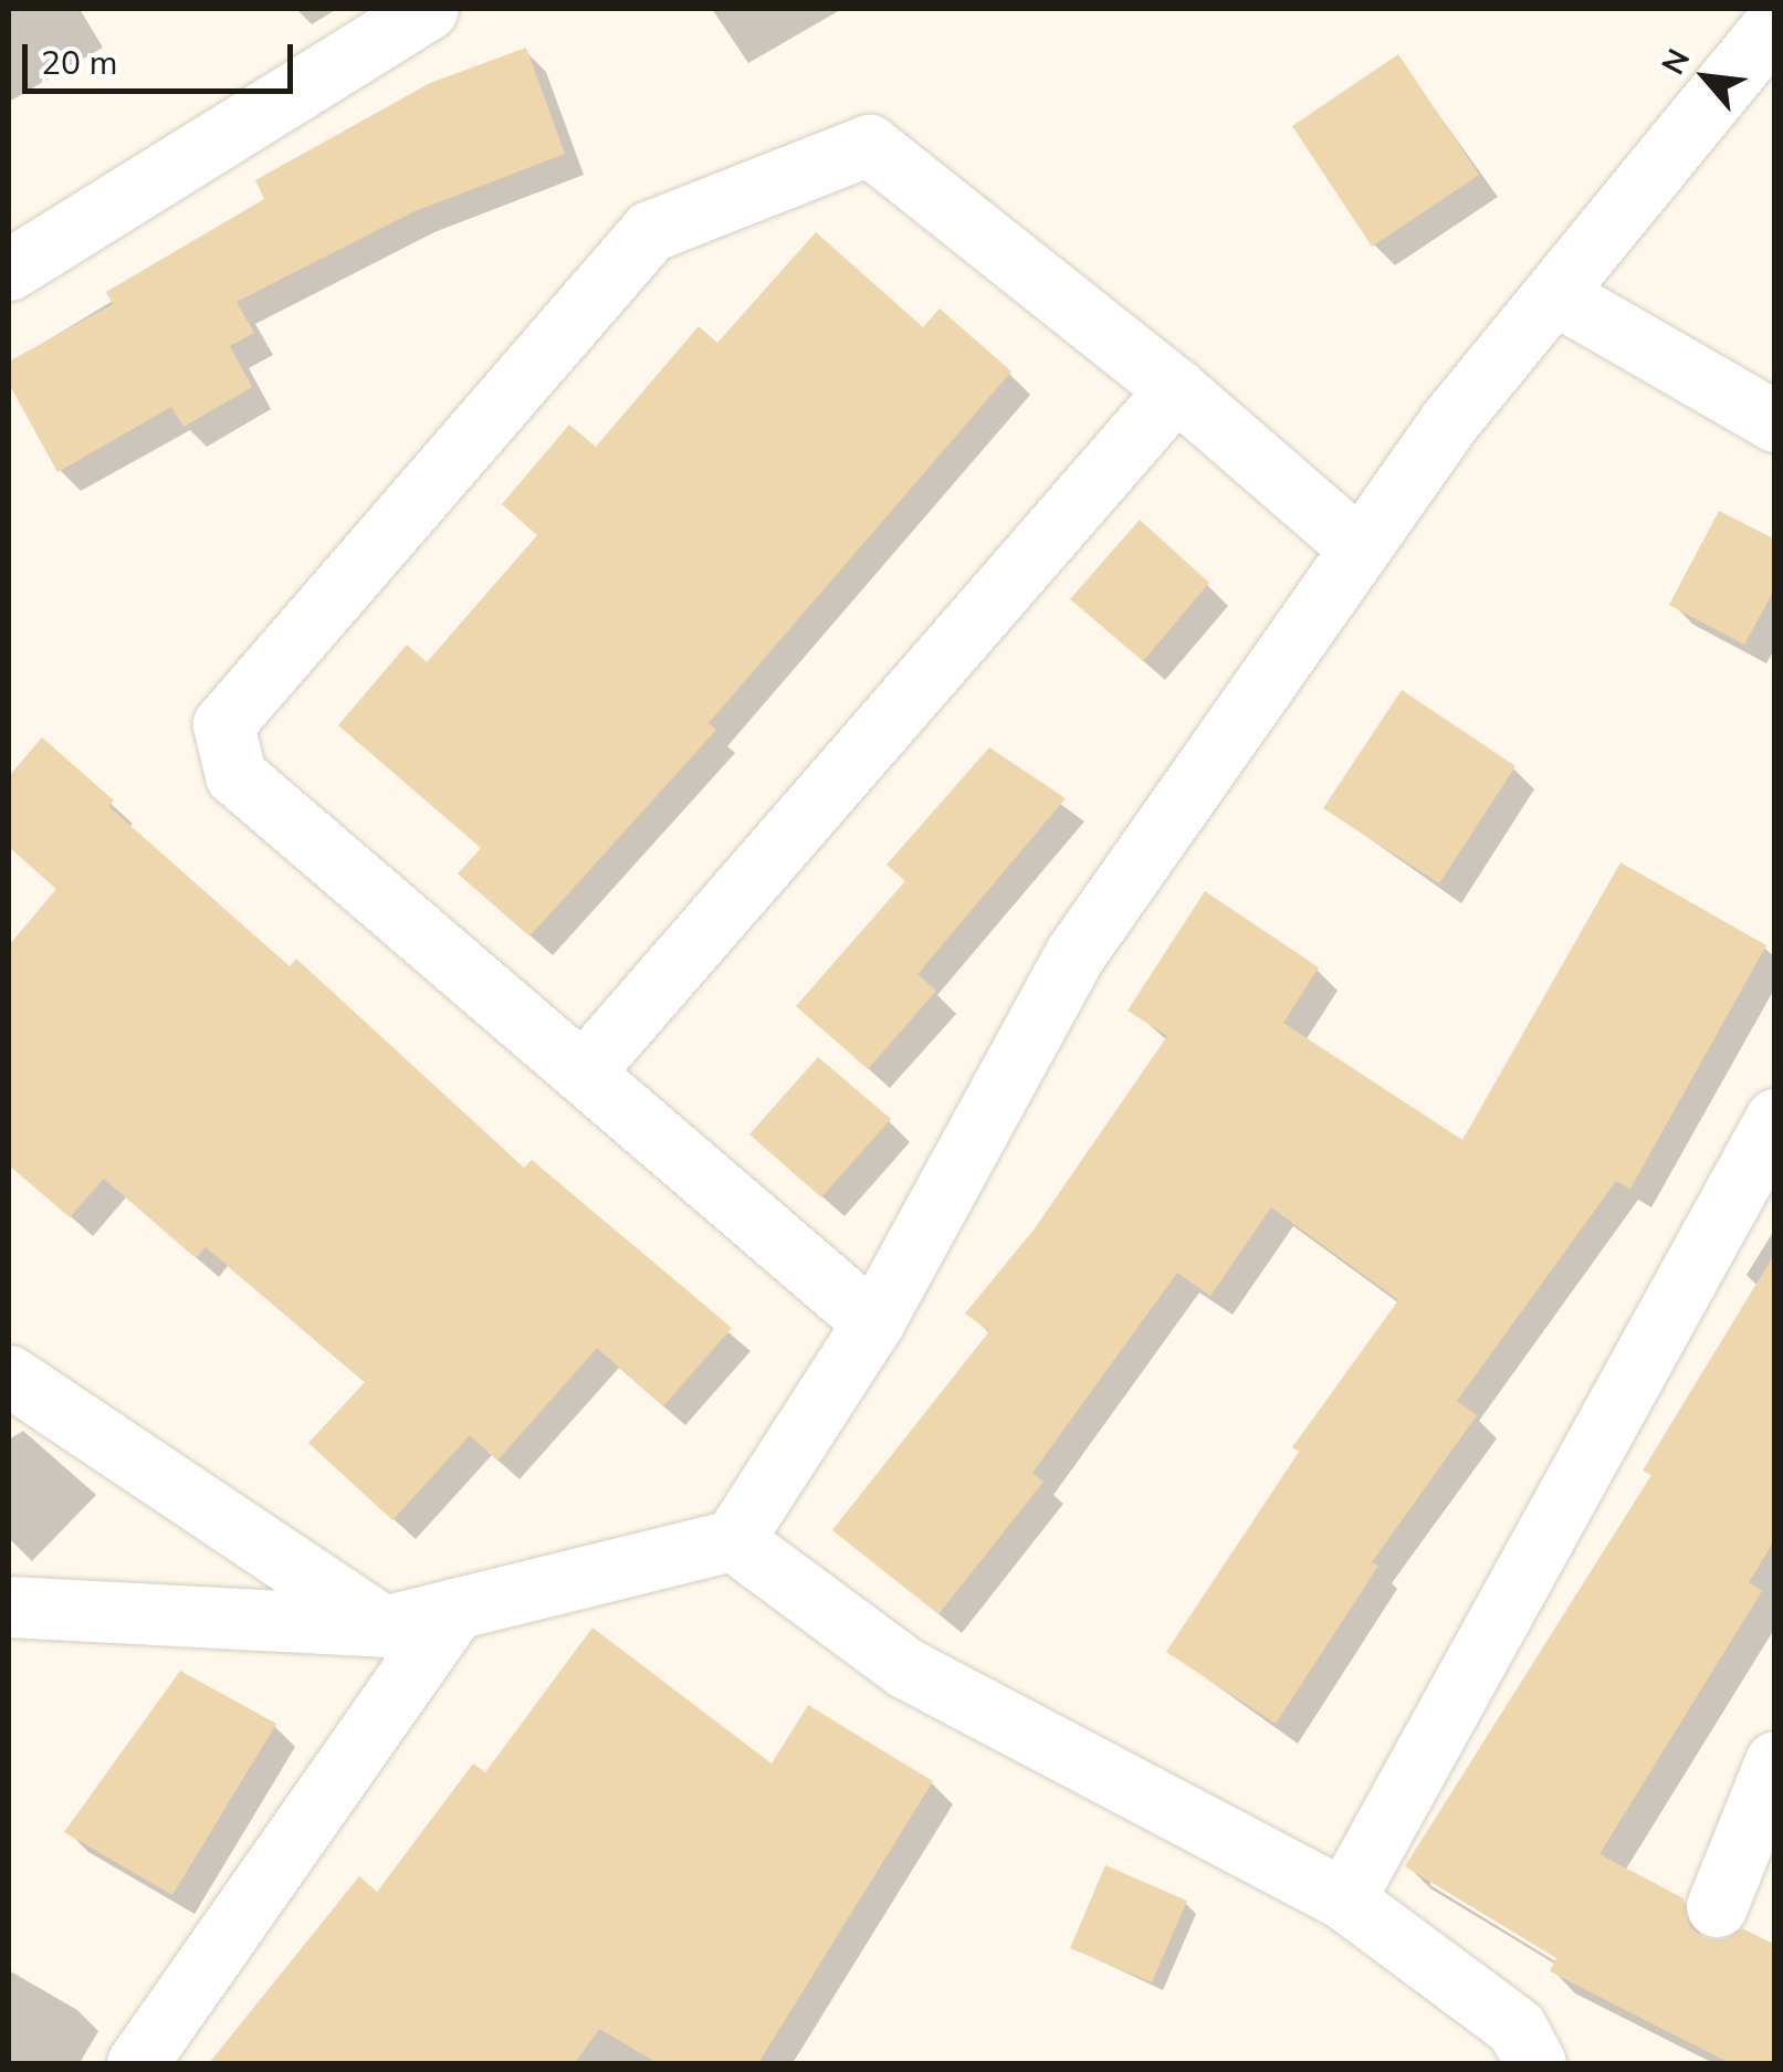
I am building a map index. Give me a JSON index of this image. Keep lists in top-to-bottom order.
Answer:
{
  "scale_bar": "20 m",
  "north": "top left"
}
